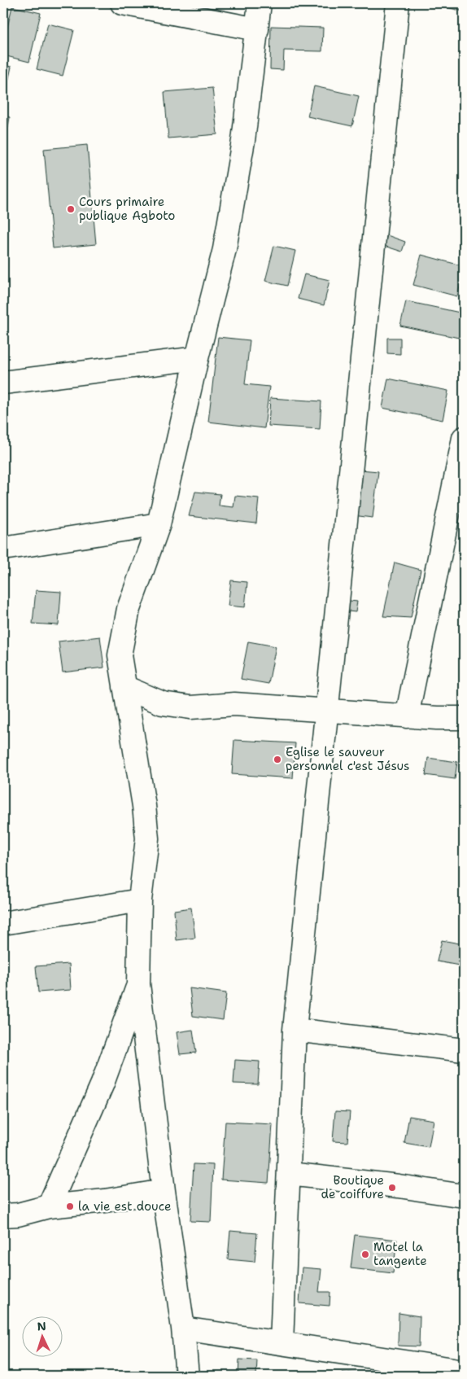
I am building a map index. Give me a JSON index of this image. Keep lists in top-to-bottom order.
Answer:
{
  "places": [
    "Cours primaire publique Agboto",
    "Eglise le sauveur personnel c'est Jésus",
    "Boutique de coiffure",
    "la vie est douce",
    "Motel la tangente"
  ],
  "north": "top"
}
